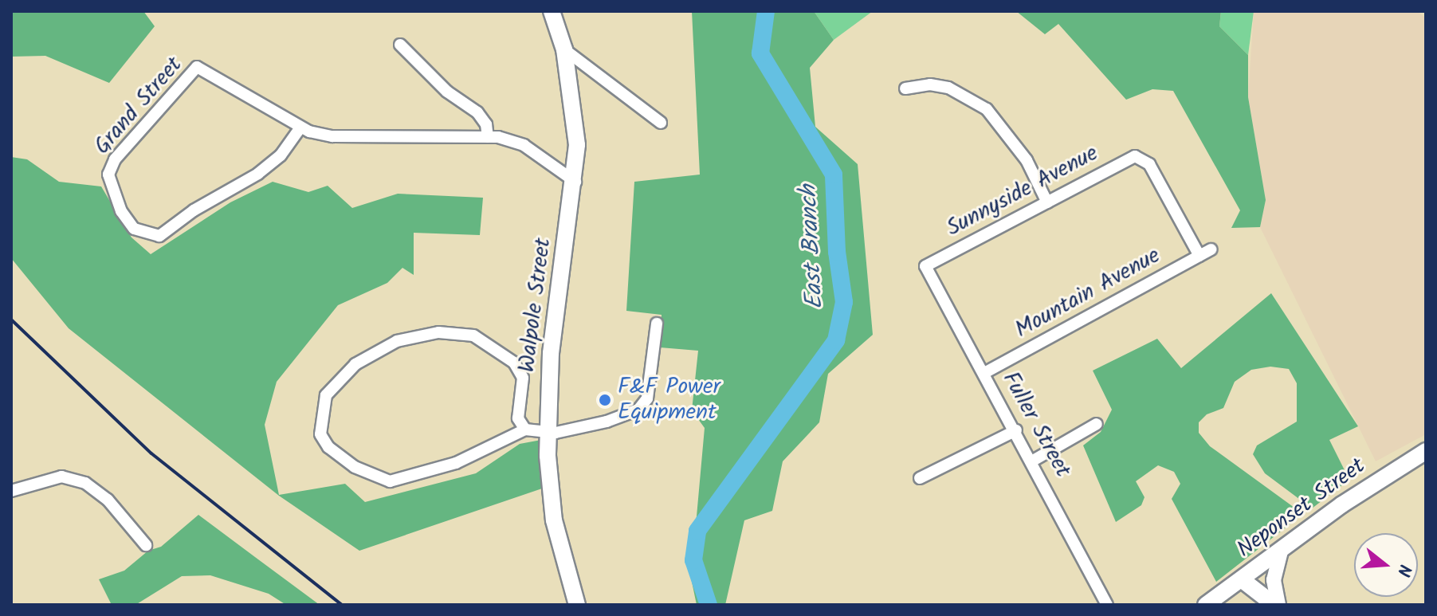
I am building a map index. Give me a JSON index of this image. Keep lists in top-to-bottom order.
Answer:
{
  "streets": {
    "main road": ["Walpole Street", "Neponset Street"],
    "street": [
      "Grand Street",
      "Sunnyside Avenue",
      "Mountain Avenue",
      "Fuller Street"
    ]
  },
  "crossings": [
    ["Grand Street", "Walpole Street"],
    ["Sunnyside Avenue", "Mountain Avenue"],
    ["Sunnyside Avenue", "Fuller Street"],
    ["Mountain Avenue", "Fuller Street"]
  ],
  "water": ["East Branch"],
  "places": ["F&F Power Equipment"],
  "north": "right"
}
